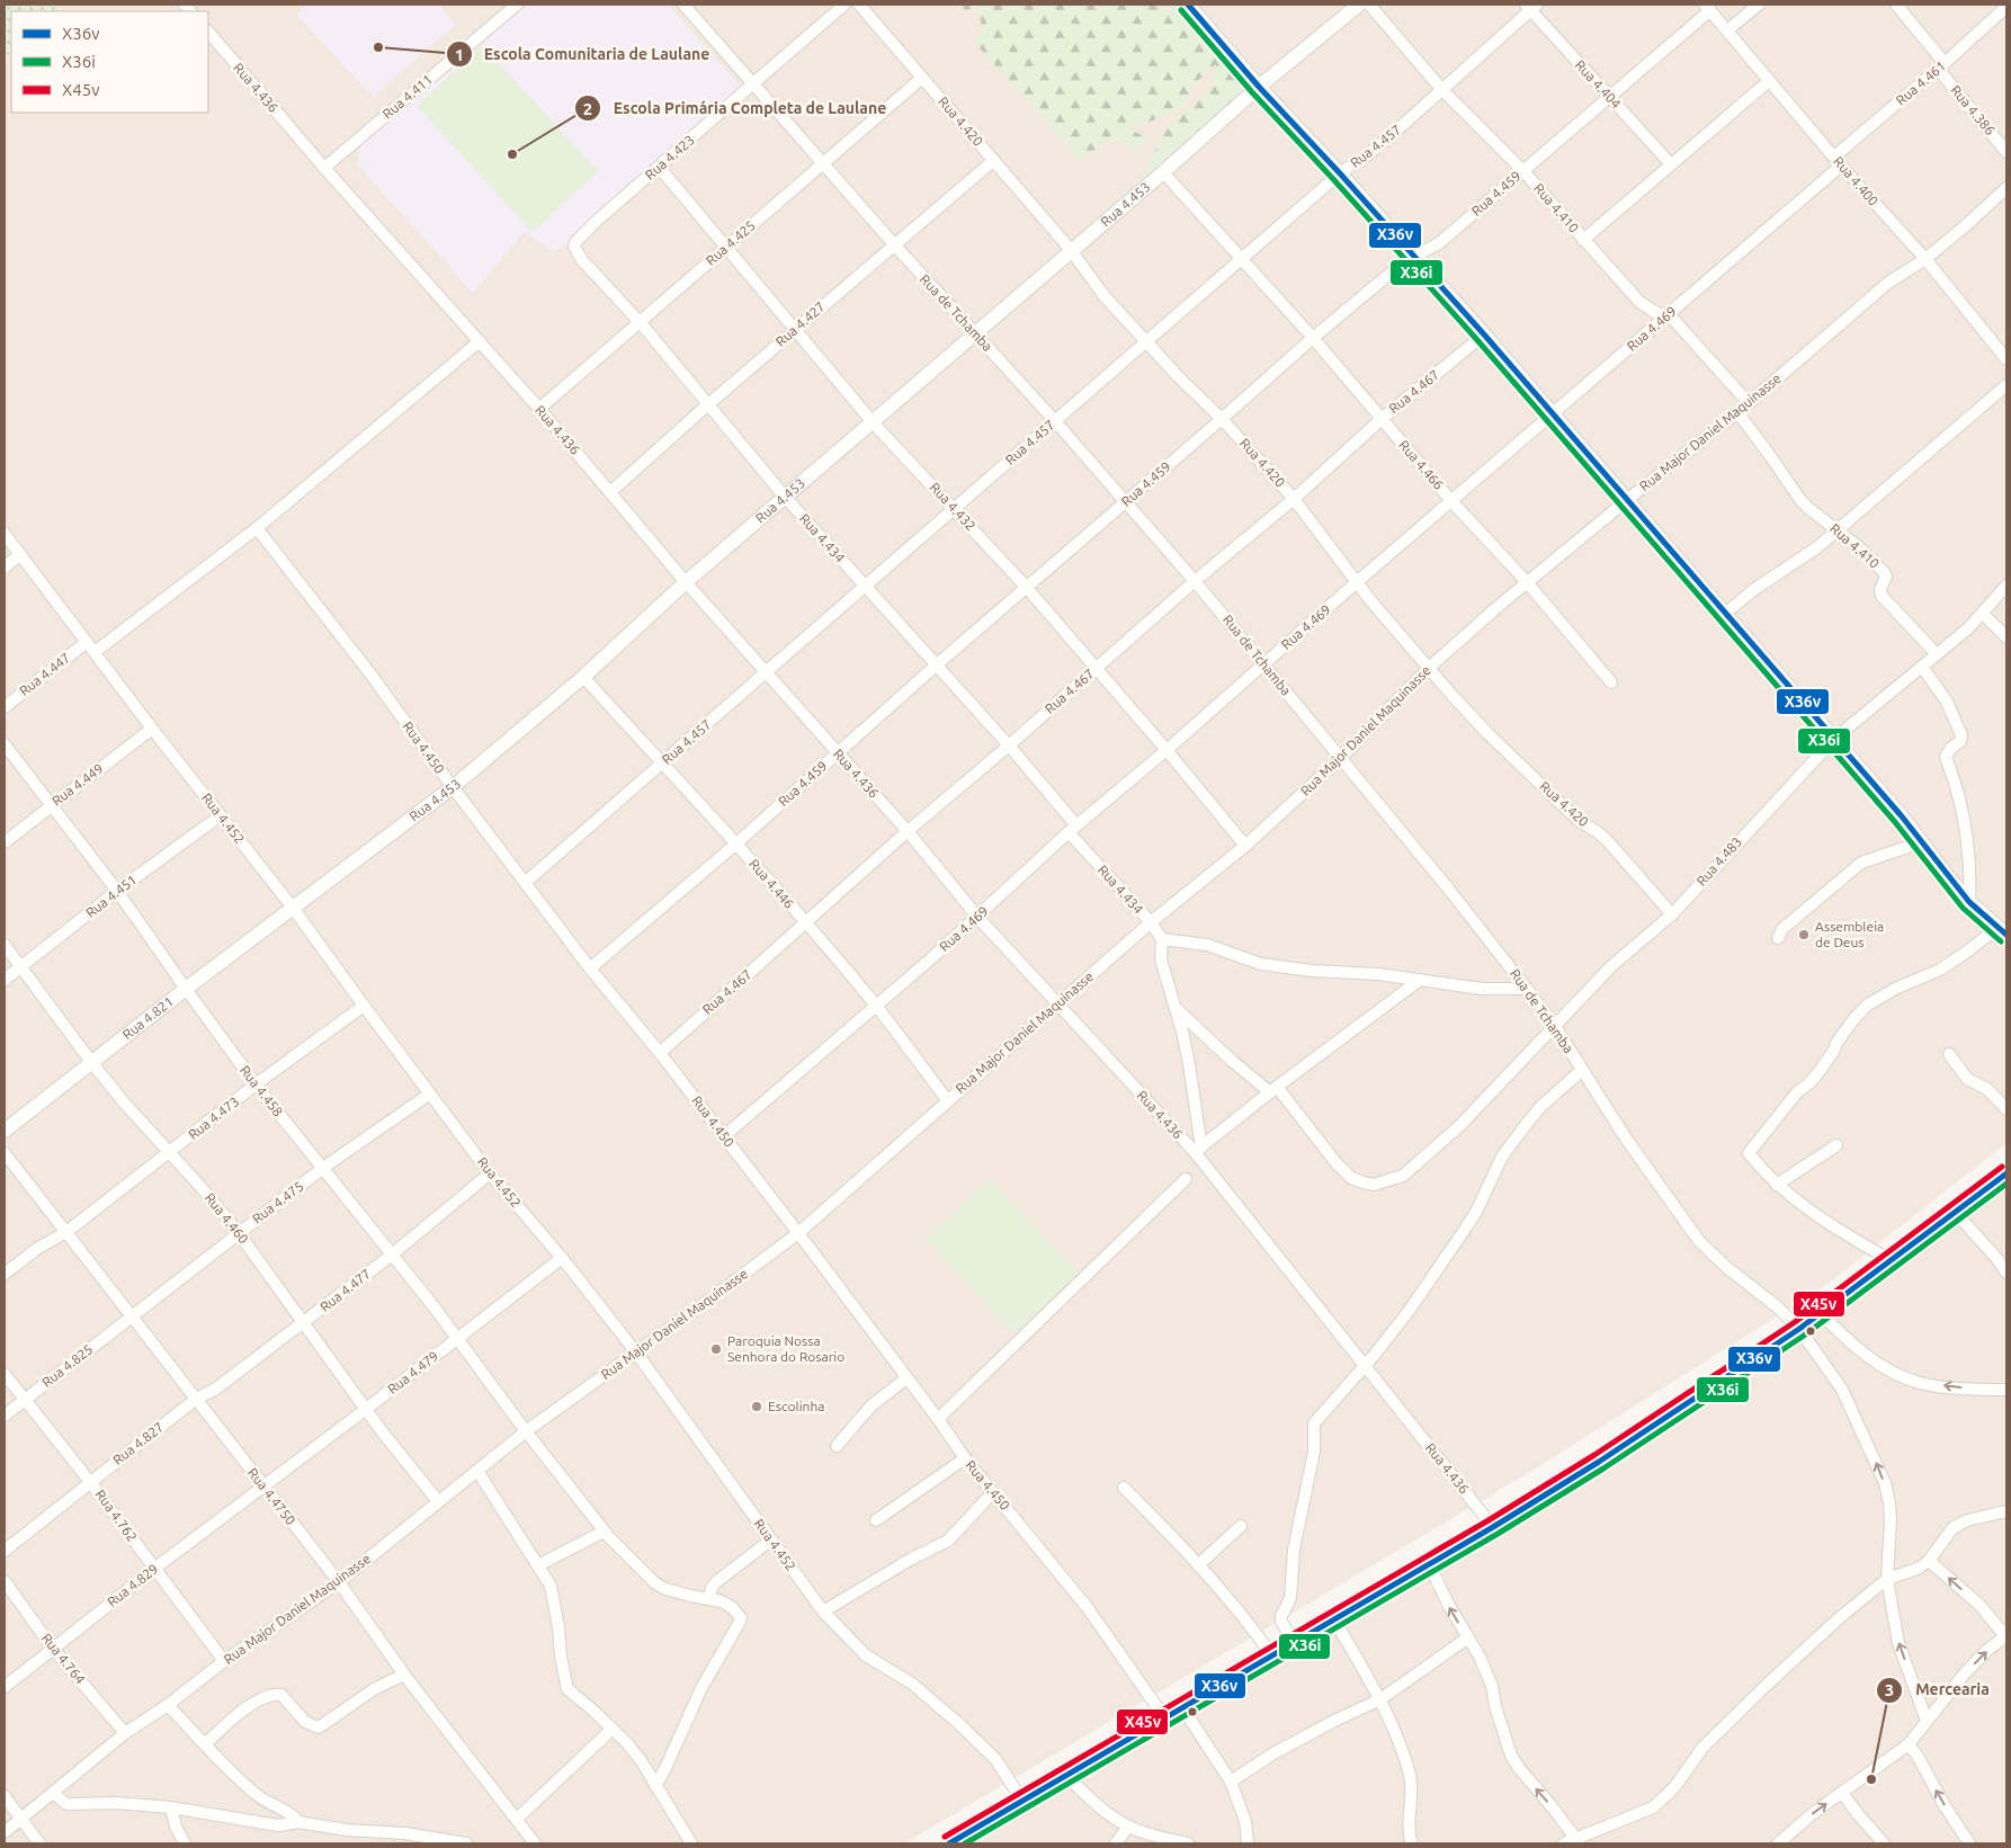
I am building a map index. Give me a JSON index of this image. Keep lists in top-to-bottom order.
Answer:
{
  "streets": {
    "street": [
      "Rua 4.461",
      "Rua 4.404",
      "Rua 4.436",
      "Rua 4.411",
      "Rua 4.386",
      "Rua 4.420",
      "Rua 4.457",
      "Rua 4.423",
      "Rua 4.400",
      "Rua 4.459",
      "Rua 4.453",
      "Rua 4.410",
      "Rua 4.425",
      "Rua de Tchamba",
      "Rua 4.427",
      "Rua 4.469",
      "Rua 4.467",
      "Rua Major Daniel Maquinasse",
      "Rua 4.466",
      "Rua 4.432",
      "Rua 4.434",
      "Rua 4.447",
      "Rua 4.450",
      "Rua 4.449",
      "Rua 4.452",
      "Rua 4.483",
      "Rua 4.446",
      "Rua 4.451",
      "Rua 4.821",
      "Rua 4.458",
      "Rua 4.473",
      "Rua 4.475",
      "Rua 4.460",
      "Rua 4.477",
      "Rua 4.825",
      "Rua 4.479",
      "Rua 4.827",
      "Rua 4.4750",
      "Rua 4.762",
      "Rua 4.829",
      "Rua 4.764"
    ]
  },
  "crossings": [
    ["Rua 4.461", "Rua 4.386"],
    ["Rua 4.461", "Rua 4.400"],
    ["Rua 4.461", "Rua 4.469"],
    ["Rua 4.404", "Rua 4.457"],
    ["Rua 4.404", "Rua 4.459"],
    ["Rua 4.436", "Rua 4.411"],
    ["Rua 4.436", "Rua 4.457"],
    ["Rua 4.436", "Rua 4.459"],
    ["Rua 4.436", "Rua 4.453"],
    ["Rua 4.436", "Rua 4.425"],
    ["Rua 4.436", "Rua 4.427"],
    ["Rua 4.436", "Rua 4.469"],
    ["Rua 4.436", "Rua 4.467"],
    ["Rua 4.436", "Rua Major Daniel Maquinasse"],
    ["Rua 4.420", "Rua 4.457"],
    ["Rua 4.420", "Rua 4.459"],
    ["Rua 4.420", "Rua 4.453"],
    ["Rua 4.420", "Rua 4.425"],
    ["Rua 4.420", "Rua 4.427"],
    ["Rua 4.420", "Rua 4.469"],
    ["Rua 4.420", "Rua 4.467"],
    ["Rua 4.420", "Rua Major Daniel Maquinasse"],
    ["Rua 4.420", "Rua 4.483"],
    ["Rua 4.457", "Rua 4.410"],
    ["Rua 4.457", "Rua de Tchamba"],
    ["Rua 4.457", "Rua 4.466"],
    ["Rua 4.457", "Rua 4.432"],
    ["Rua 4.457", "Rua 4.434"],
    ["Rua 4.457", "Rua 4.450"],
    ["Rua 4.457", "Rua 4.446"],
    ["Rua 4.423", "Rua de Tchamba"],
    ["Rua 4.423", "Rua 4.432"],
    ["Rua 4.423", "Rua 4.434"],
    ["Rua 4.400", "Rua 4.459"],
    ["Rua 4.400", "Rua 4.469"],
    ["Rua 4.400", "Rua Major Daniel Maquinasse"],
    ["Rua 4.459", "Rua 4.410"],
    ["Rua 4.459", "Rua de Tchamba"],
    ["Rua 4.459", "Rua 4.466"],
    ["Rua 4.459", "Rua 4.432"],
    ["Rua 4.459", "Rua 4.434"],
    ["Rua 4.459", "Rua 4.450"],
    ["Rua 4.459", "Rua 4.446"],
    ["Rua 4.453", "Rua de Tchamba"],
    ["Rua 4.453", "Rua 4.466"],
    ["Rua 4.453", "Rua 4.432"],
    ["Rua 4.453", "Rua 4.434"],
    ["Rua 4.453", "Rua 4.450"],
    ["Rua 4.453", "Rua 4.452"],
    ["Rua 4.453", "Rua 4.446"],
    ["Rua 4.453", "Rua 4.821"],
    ["Rua 4.410", "Rua 4.469"],
    ["Rua 4.410", "Rua Major Daniel Maquinasse"],
    ["Rua 4.410", "Rua 4.483"],
    ["Rua 4.425", "Rua de Tchamba"],
    ["Rua 4.425", "Rua 4.432"],
    ["Rua 4.425", "Rua 4.434"],
    ["Rua de Tchamba", "Rua 4.427"],
    ["Rua de Tchamba", "Rua 4.469"],
    ["Rua de Tchamba", "Rua 4.467"],
    ["Rua de Tchamba", "Rua Major Daniel Maquinasse"],
    ["Rua de Tchamba", "Rua 4.483"],
    ["Rua 4.427", "Rua 4.432"],
    ["Rua 4.427", "Rua 4.434"],
    ["Rua 4.469", "Rua 4.466"],
    ["Rua 4.469", "Rua 4.432"],
    ["Rua 4.469", "Rua 4.434"],
    ["Rua 4.469", "Rua 4.450"],
    ["Rua 4.469", "Rua 4.446"],
    ["Rua 4.467", "Rua 4.466"],
    ["Rua 4.467", "Rua 4.432"],
    ["Rua 4.467", "Rua 4.434"],
    ["Rua 4.467", "Rua 4.450"],
    ["Rua 4.467", "Rua 4.446"],
    ["Rua Major Daniel Maquinasse", "Rua 4.466"],
    ["Rua Major Daniel Maquinasse", "Rua 4.432"],
    ["Rua Major Daniel Maquinasse", "Rua 4.434"],
    ["Rua Major Daniel Maquinasse", "Rua 4.450"],
    ["Rua Major Daniel Maquinasse", "Rua 4.452"],
    ["Rua Major Daniel Maquinasse", "Rua 4.446"],
    ["Rua Major Daniel Maquinasse", "Rua 4.458"],
    ["Rua Major Daniel Maquinasse", "Rua 4.460"],
    ["Rua Major Daniel Maquinasse", "Rua 4.4750"],
    ["Rua Major Daniel Maquinasse", "Rua 4.762"],
    ["Rua Major Daniel Maquinasse", "Rua 4.764"],
    ["Rua 4.447", "Rua 4.452"],
    ["Rua 4.449", "Rua 4.452"],
    ["Rua 4.449", "Rua 4.458"],
    ["Rua 4.452", "Rua 4.451"],
    ["Rua 4.452", "Rua 4.821"],
    ["Rua 4.452", "Rua 4.473"],
    ["Rua 4.452", "Rua 4.475"],
    ["Rua 4.452", "Rua 4.477"],
    ["Rua 4.452", "Rua 4.479"],
    ["Rua 4.451", "Rua 4.458"],
    ["Rua 4.451", "Rua 4.460"],
    ["Rua 4.821", "Rua 4.458"],
    ["Rua 4.821", "Rua 4.460"],
    ["Rua 4.458", "Rua 4.473"],
    ["Rua 4.458", "Rua 4.475"],
    ["Rua 4.458", "Rua 4.477"],
    ["Rua 4.458", "Rua 4.479"],
    ["Rua 4.473", "Rua 4.460"],
    ["Rua 4.473", "Rua 4.4750"],
    ["Rua 4.475", "Rua 4.460"],
    ["Rua 4.475", "Rua 4.825"],
    ["Rua 4.475", "Rua 4.4750"],
    ["Rua 4.460", "Rua 4.477"],
    ["Rua 4.460", "Rua 4.479"],
    ["Rua 4.477", "Rua 4.827"],
    ["Rua 4.477", "Rua 4.4750"],
    ["Rua 4.825", "Rua 4.4750"],
    ["Rua 4.825", "Rua 4.762"],
    ["Rua 4.479", "Rua 4.4750"],
    ["Rua 4.479", "Rua 4.829"],
    ["Rua 4.827", "Rua 4.4750"],
    ["Rua 4.827", "Rua 4.762"],
    ["Rua 4.4750", "Rua 4.829"],
    ["Rua 4.762", "Rua 4.829"],
    ["Rua 4.829", "Rua 4.764"]
  ],
  "places": [
    "Escola Comunitaria de Laulane",
    "Escola Primária Completa de Laulane",
    "Assembleia de Deus",
    "Paroquia Nossa Senhora do Rosario",
    "Escolinha",
    "Mercearia"
  ],
  "lines": ["transit line X36v", "transit line X36i", "transit line X45v"],
  "legend": ["X36v", "X36i", "X45v"]
}
